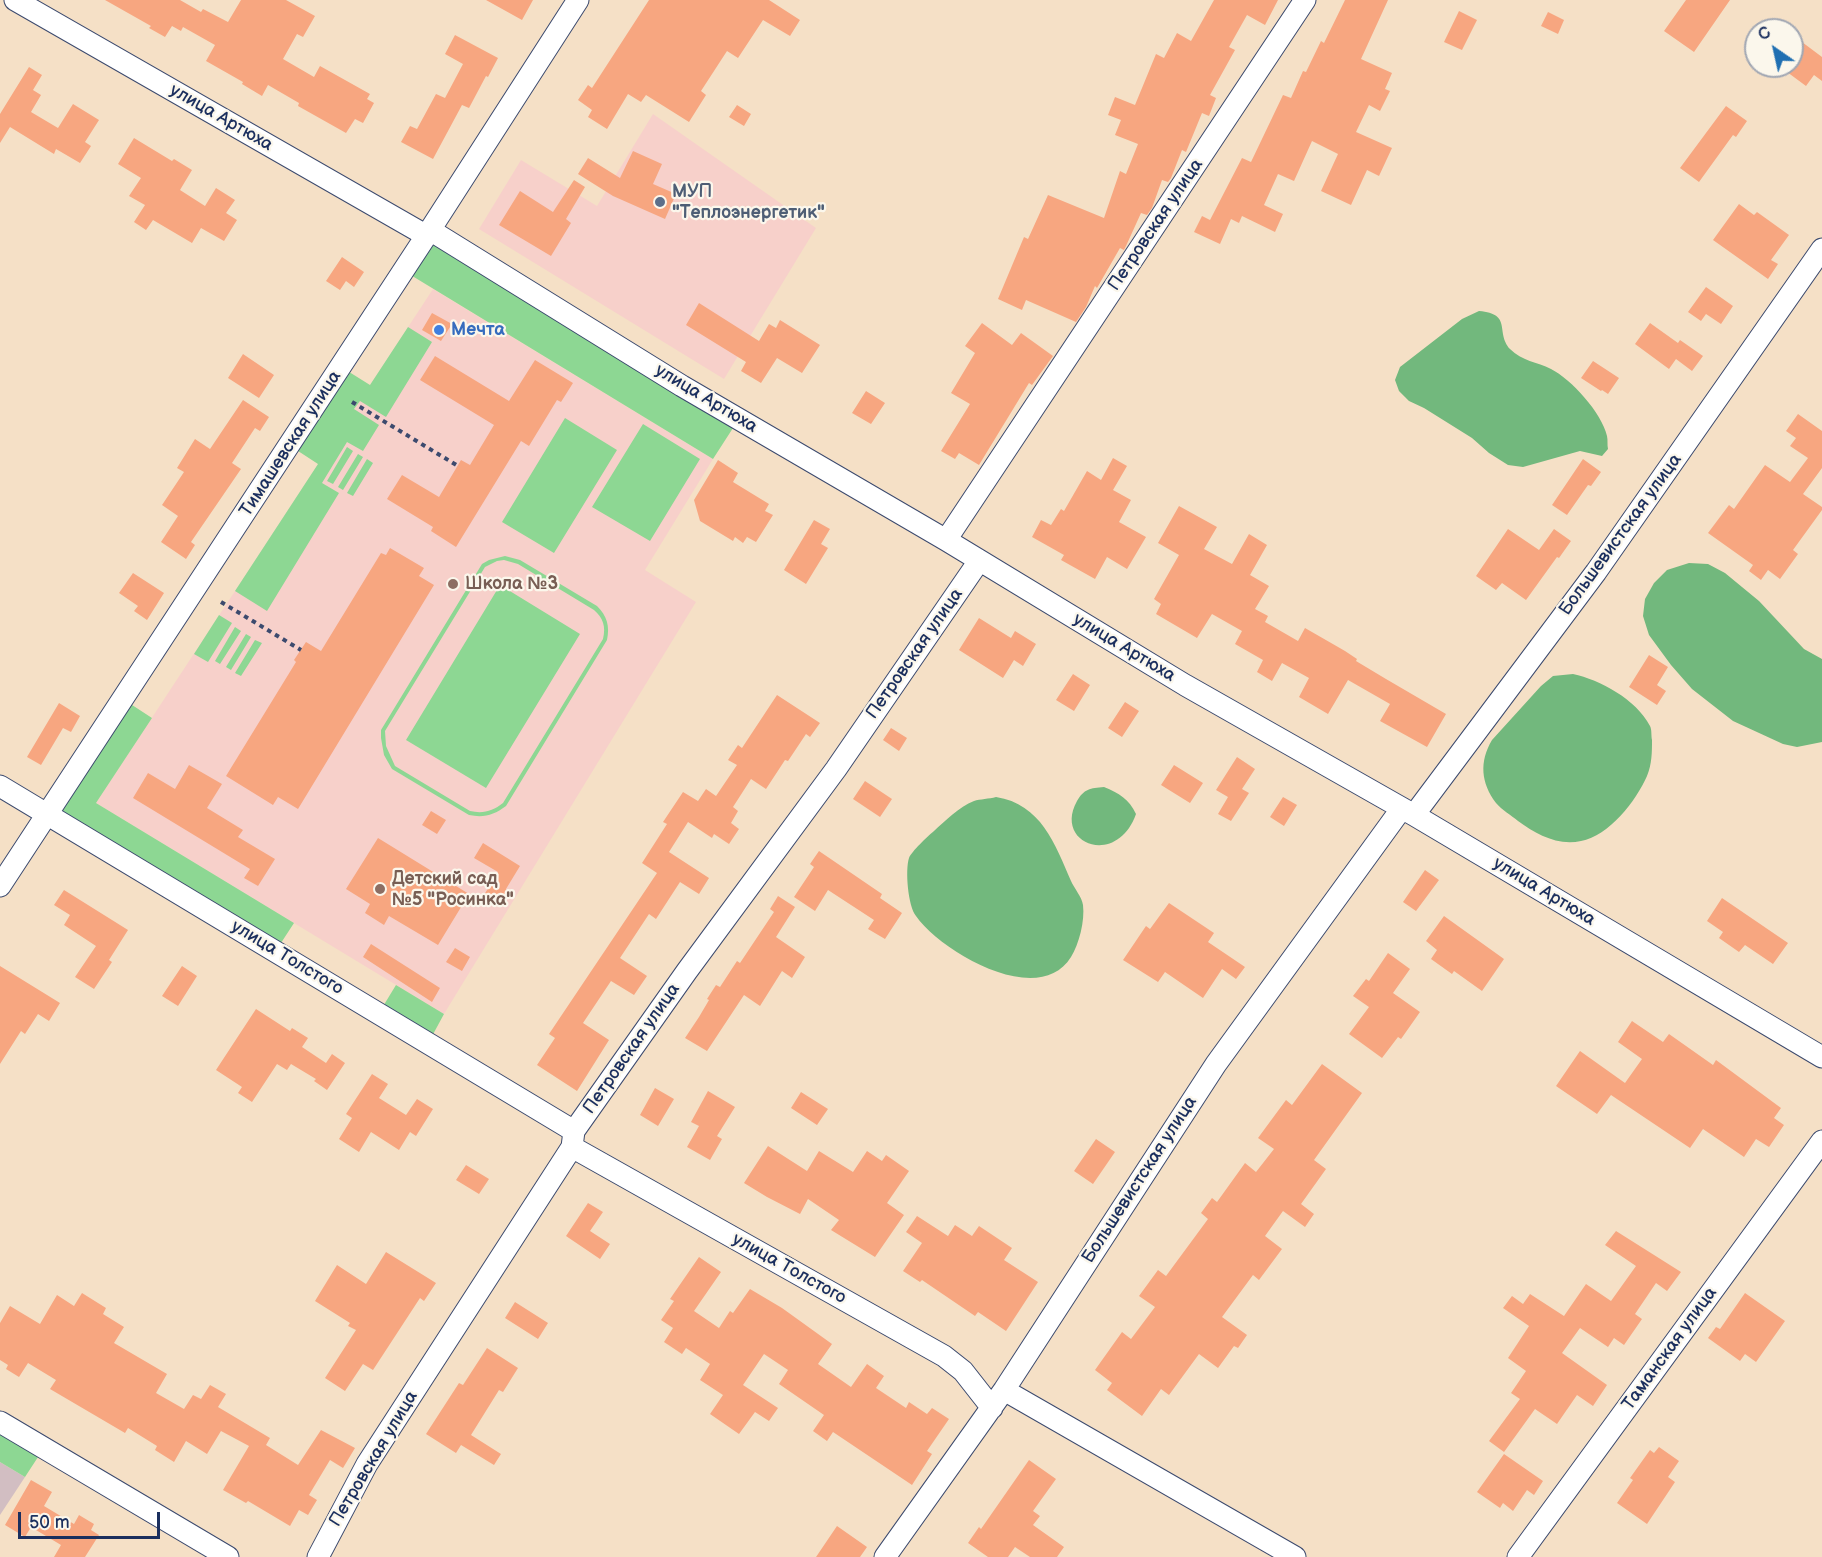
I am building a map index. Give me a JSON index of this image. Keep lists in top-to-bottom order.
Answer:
{
  "streets": {
    "street": [
      "улица Артюха",
      "Петровская улица",
      "Тимашевская улица",
      "Большевистская улица",
      "улица Толстого",
      "Таманская улица"
    ]
  },
  "crossings": [
    ["улица Артюха", "Петровская улица"],
    ["улица Артюха", "Тимашевская улица"],
    ["улица Артюха", "Большевистская улица"],
    ["Петровская улица", "улица Толстого"],
    ["Тимашевская улица", "улица Толстого"],
    ["Большевистская улица", "улица Толстого"]
  ],
  "places": [
    "МУП \"Теплоэнергетик\"",
    "Мечта",
    "Школа №3",
    "Детский сад №5 \"Росинка\""
  ],
  "scale_bar": "50 m",
  "north": "top left"
}
